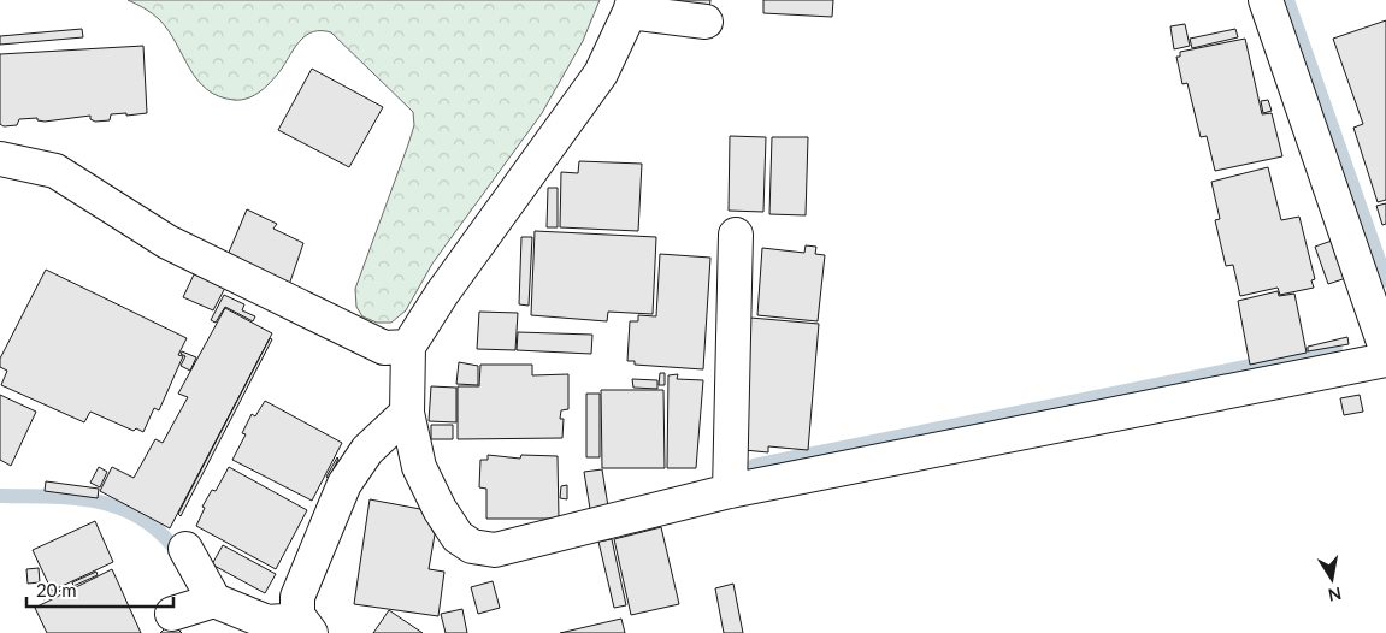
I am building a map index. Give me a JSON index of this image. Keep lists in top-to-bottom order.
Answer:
{
  "scale_bar": "20 m",
  "north": "bottom"
}
